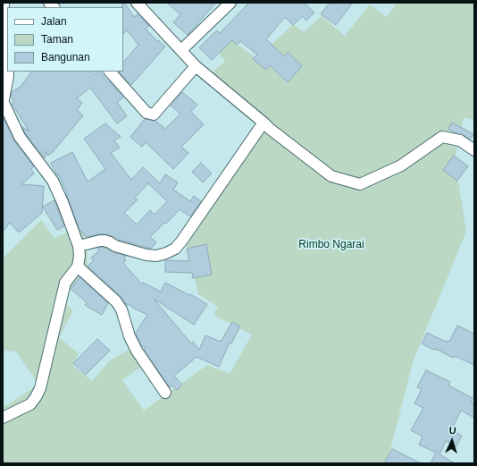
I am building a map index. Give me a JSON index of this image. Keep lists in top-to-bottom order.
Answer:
{
  "parks": ["Rimbo Ngarai"],
  "legend": ["Jalan", "Taman", "Bangunan"],
  "north": "top"
}
